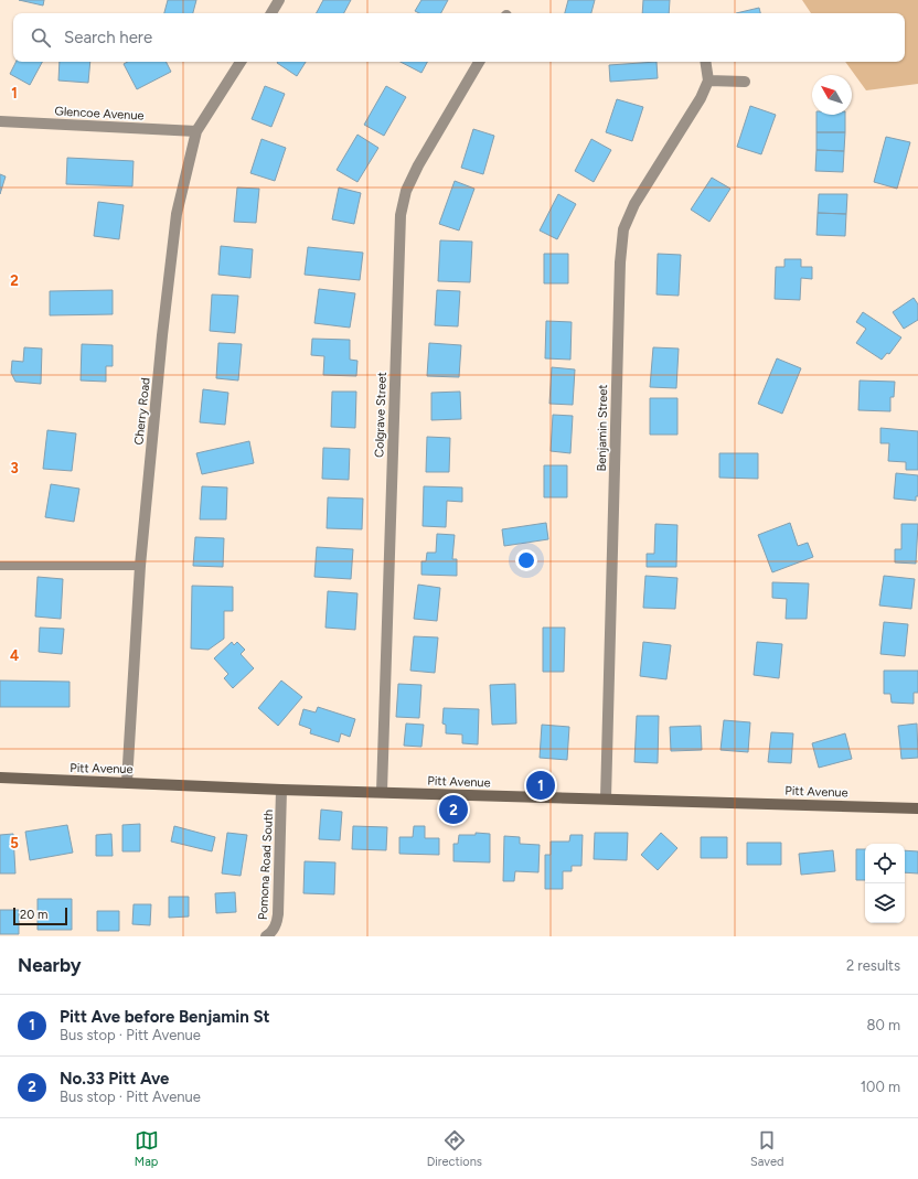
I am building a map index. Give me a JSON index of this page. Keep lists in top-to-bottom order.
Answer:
{
  "streets": {
    "street": [
      "Glencoe Avenue",
      "Cherry Road",
      "Colgrave Street",
      "Benjamin Street",
      "Pitt Avenue",
      "Pomona Road South"
    ]
  },
  "crossings": [
    ["Glencoe Avenue", "Cherry Road"],
    ["Cherry Road", "Pitt Avenue"],
    ["Colgrave Street", "Pitt Avenue"],
    ["Benjamin Street", "Pitt Avenue"],
    ["Pitt Avenue", "Pomona Road South"]
  ],
  "scale_bar": "20 m",
  "north": "top left",
  "page": {
    "search": "Search here",
    "pins": ["1", "2"],
    "scale": "20 m",
    "heading": ["Nearby", "2 results"],
    "list": [
      {
        "mark": "1",
        "name": "Pitt Ave before Benjamin St",
        "note": "Bus stop · Pitt Avenue",
        "value": "80 m"
      },
      {
        "mark": "2",
        "name": "No.33 Pitt Ave",
        "note": "Bus stop · Pitt Avenue",
        "value": "100 m"
      }
    ],
    "nav": ["Map", "Directions", "Saved"]
  },
  "grid": {
    "rows": [
      "1",
      "2",
      "3",
      "4",
      "5"
    ]
  }
}
